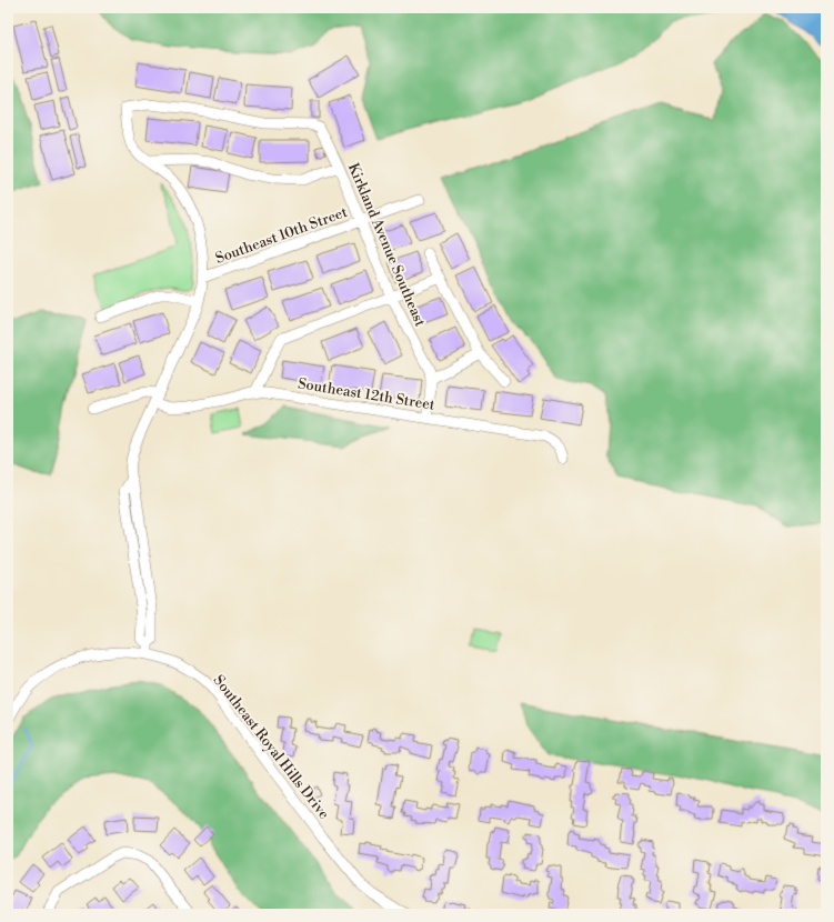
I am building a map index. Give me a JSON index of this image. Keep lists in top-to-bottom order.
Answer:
{
  "streets": {
    "street": [
      "Southeast 10th Street",
      "Kirkland Avenue Southeast",
      "Southeast 12th Street",
      "Southeast Royal Hills Drive"
    ]
  },
  "crossings": [
    ["Southeast 10th Street", "Kirkland Avenue Southeast"],
    ["Kirkland Avenue Southeast", "Southeast 12th Street"]
  ]
}
